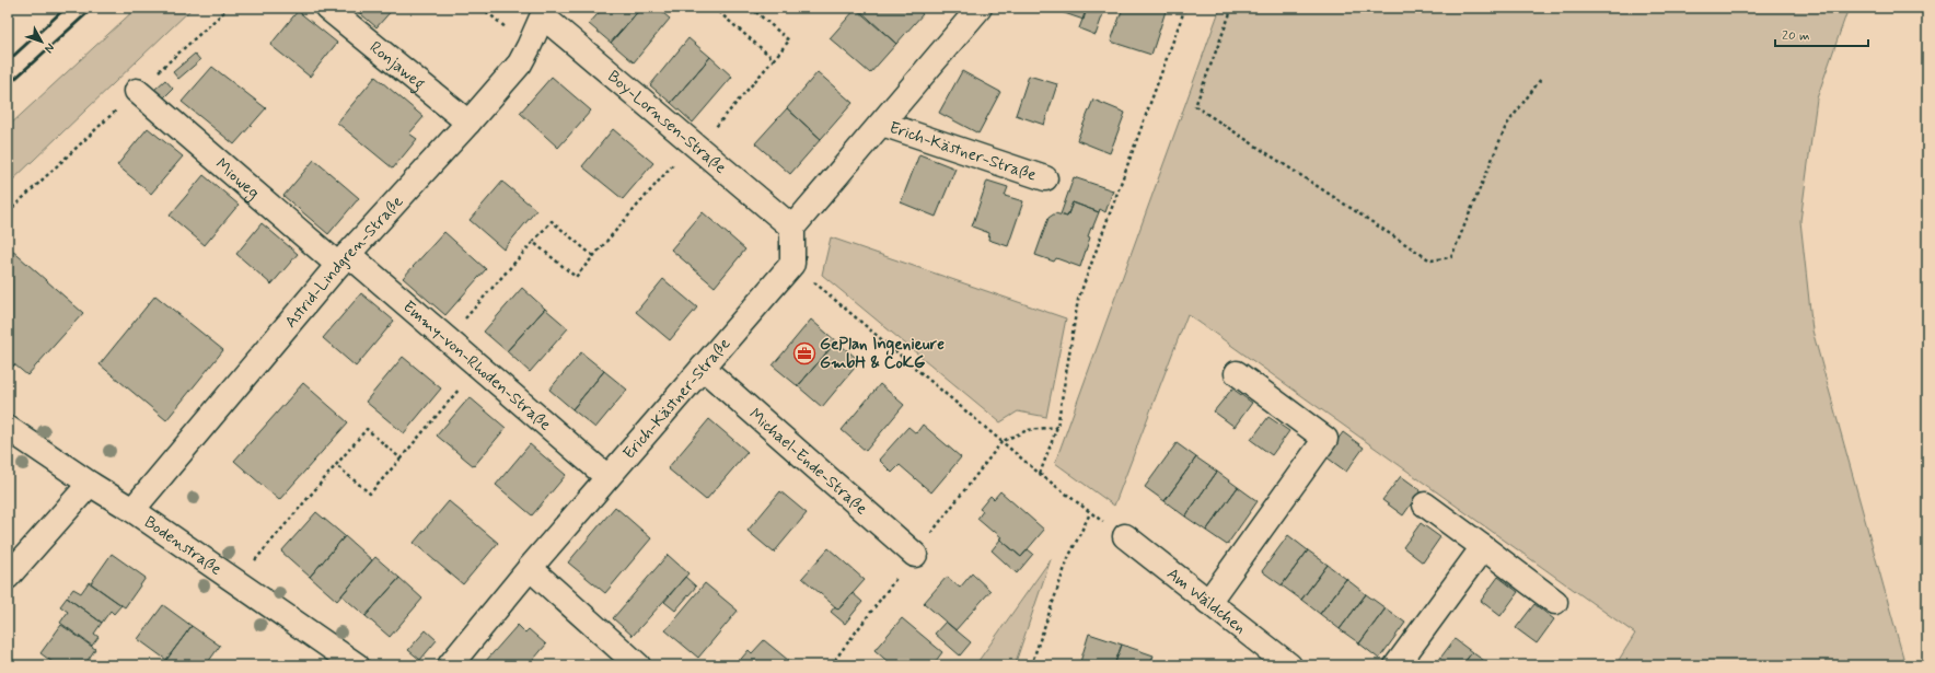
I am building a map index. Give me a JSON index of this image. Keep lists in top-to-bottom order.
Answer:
{
  "streets": {
    "street": [
      "Ronjaweg",
      "Boy-Lornsen-Straße",
      "Erich-Kästner-Straße",
      "Mioweg",
      "Astrid-Lindgren-Straße",
      "Emmy-von-Rhoden-Straße",
      "Michael-Ende-Straße",
      "Bodenstraße",
      "Am Wäldchen"
    ]
  },
  "crossings": [
    ["Ronjaweg", "Astrid-Lindgren-Straße"],
    ["Boy-Lornsen-Straße", "Erich-Kästner-Straße"],
    ["Boy-Lornsen-Straße", "Astrid-Lindgren-Straße"],
    ["Erich-Kästner-Straße", "Emmy-von-Rhoden-Straße"],
    ["Erich-Kästner-Straße", "Michael-Ende-Straße"],
    ["Mioweg", "Astrid-Lindgren-Straße"],
    ["Mioweg", "Emmy-von-Rhoden-Straße"],
    ["Astrid-Lindgren-Straße", "Emmy-von-Rhoden-Straße"],
    ["Astrid-Lindgren-Straße", "Bodenstraße"]
  ],
  "places": {
    "office": ["GePlan Ingenieure GmbH & CoKG"]
  },
  "scale_bar": "20 m",
  "north": "bottom right"
}
